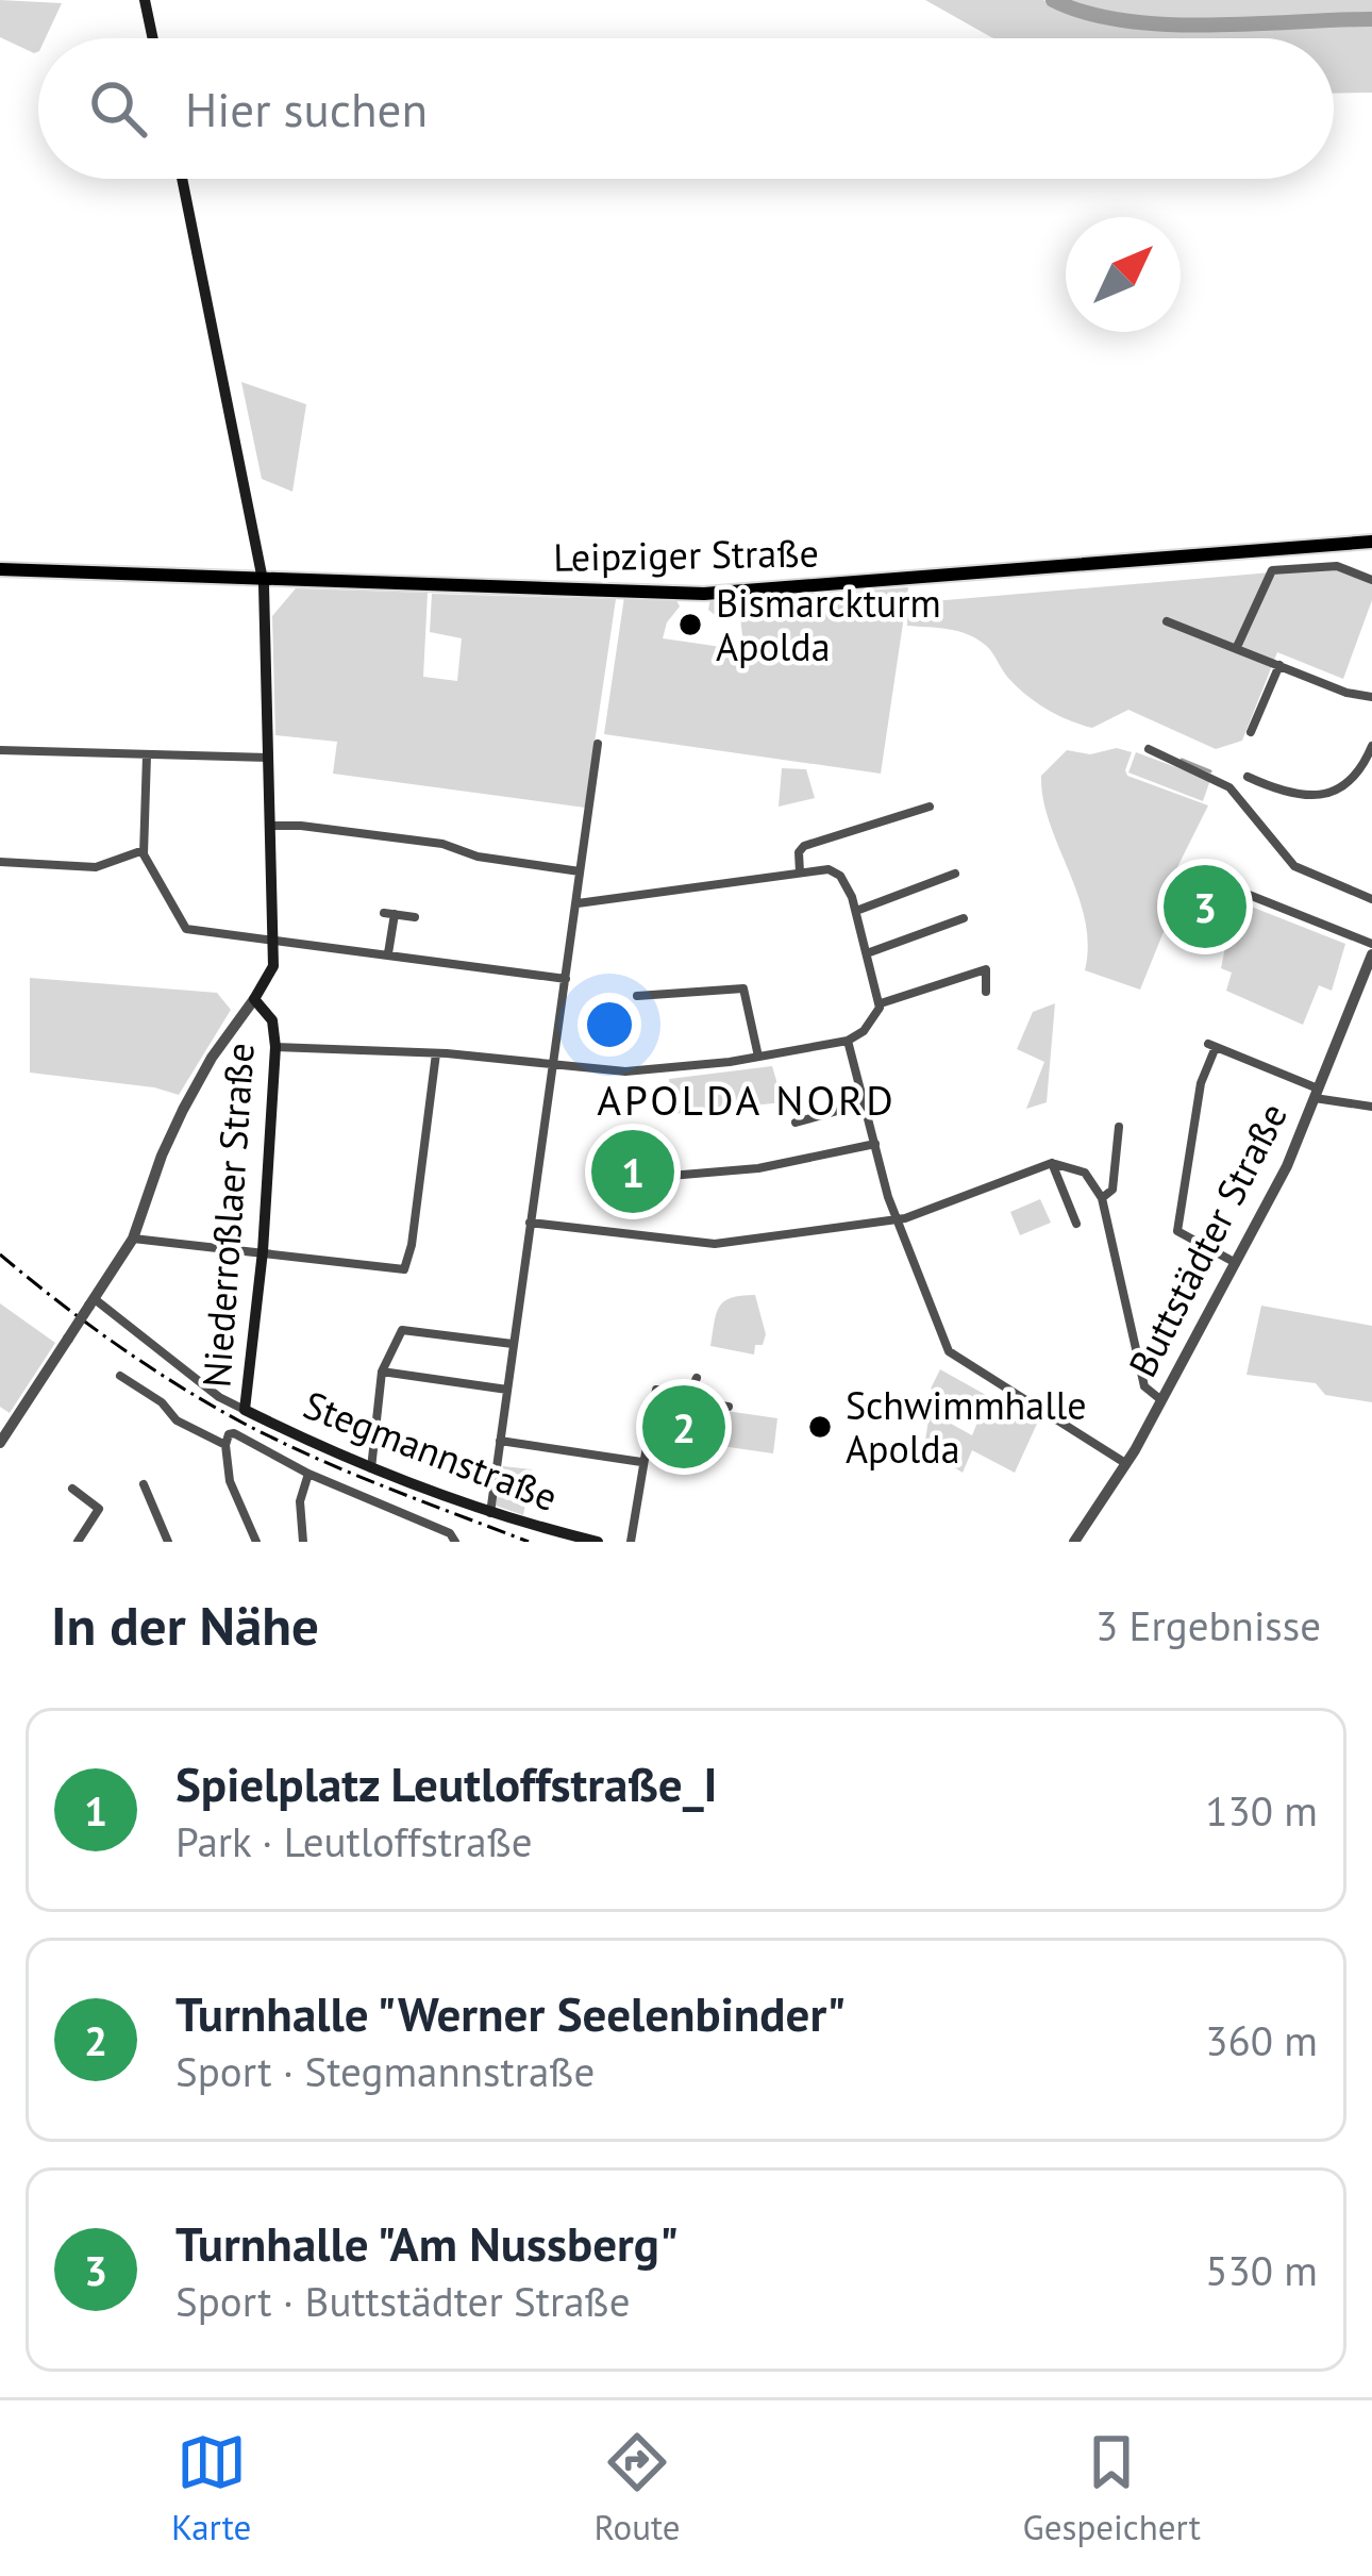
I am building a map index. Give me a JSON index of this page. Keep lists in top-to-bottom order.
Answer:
{
  "streets": {
    "main road": ["Leipziger Straße", "Niederroßlaer Straße", "Stegmannstraße"],
    "street": ["Buttstädter Straße"]
  },
  "crossings": [
    ["Leipziger Straße", "Niederroßlaer Straße"],
    ["Niederroßlaer Straße", "Stegmannstraße"]
  ],
  "districts": ["APOLDA NORD"],
  "places": ["Bismarckturm Apolda", "Schwimmhalle Apolda"],
  "north": "top right",
  "page": {
    "search": "Hier suchen",
    "pins": ["3", "1", "2"],
    "heading": ["In der Nähe", "3 Ergebnisse"],
    "list": [
      {
        "mark": "1",
        "name": "Spielplatz Leutloffstraße_I",
        "note": "Park · Leutloffstraße",
        "value": "130 m"
      },
      {
        "mark": "2",
        "name": "Turnhalle \"Werner Seelenbinder\"",
        "note": "Sport · Stegmannstraße",
        "value": "360 m"
      },
      {
        "mark": "3",
        "name": "Turnhalle \"Am Nussberg\"",
        "note": "Sport · Buttstädter Straße",
        "value": "530 m"
      }
    ],
    "nav": ["Karte", "Route", "Gespeichert"]
  }
}
